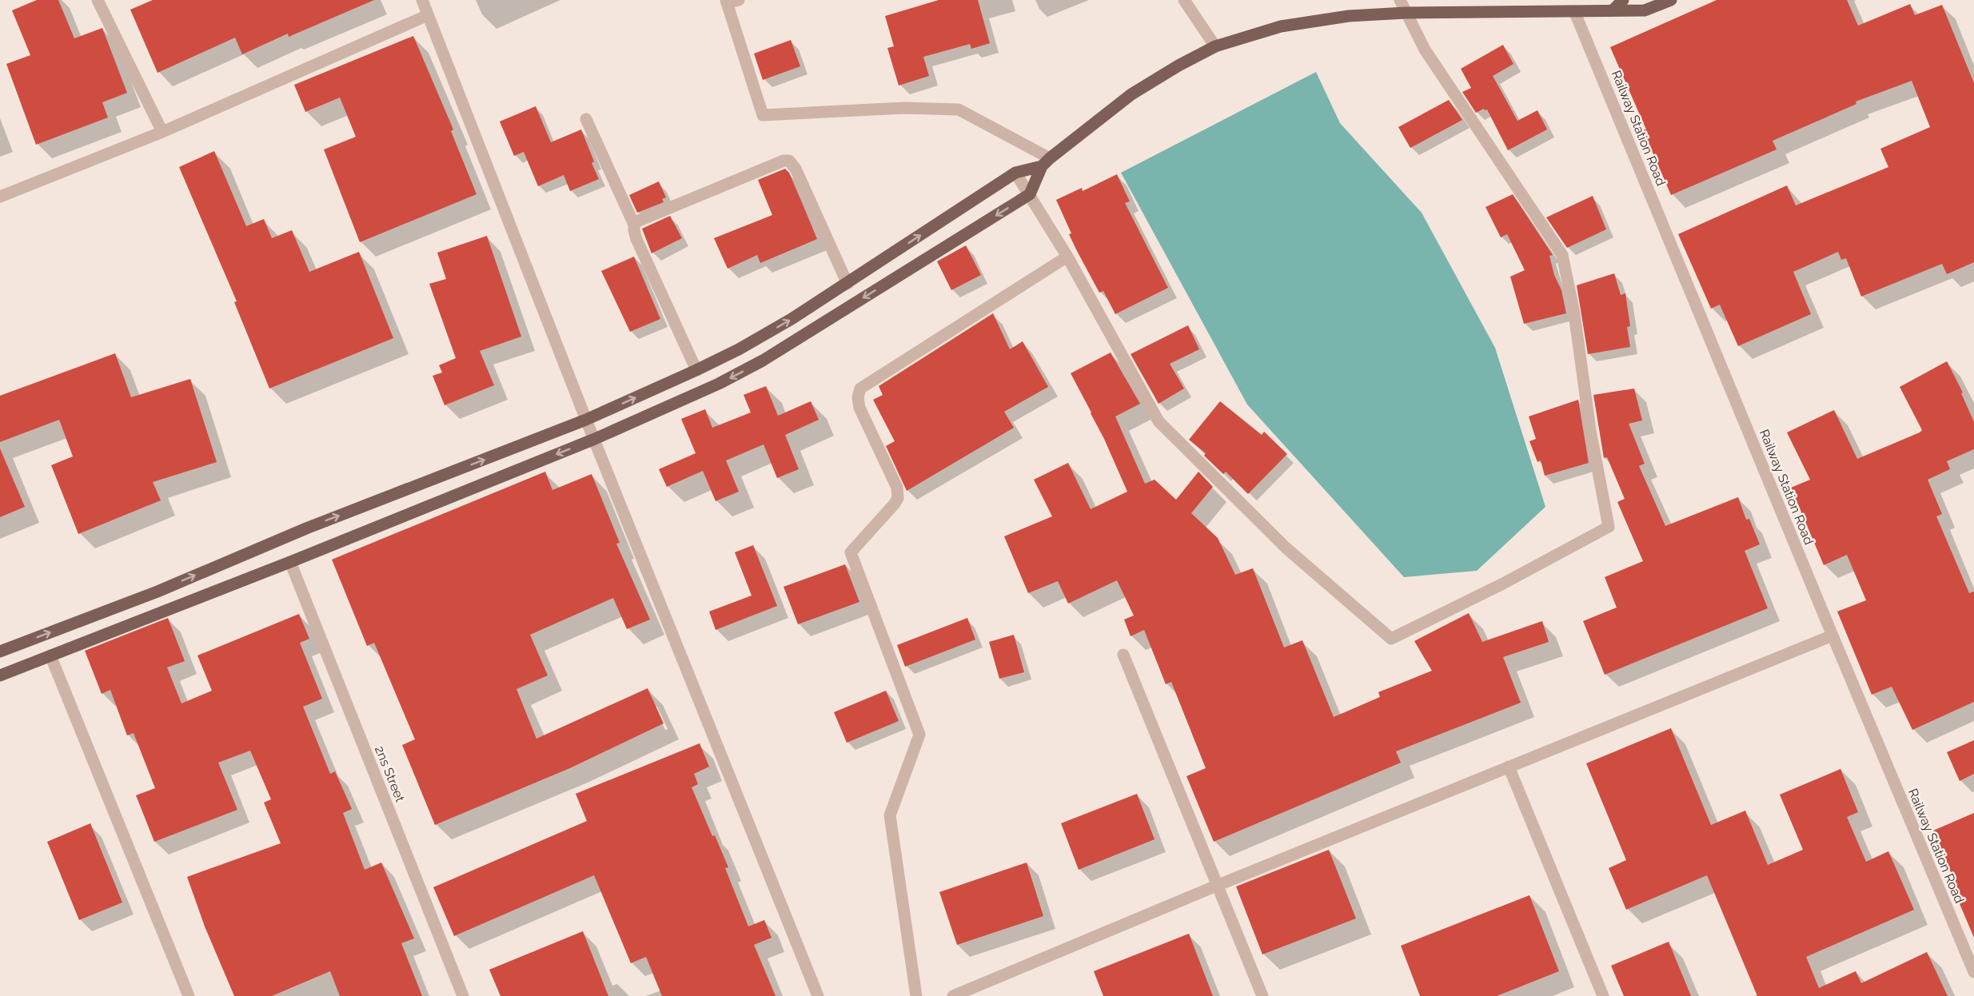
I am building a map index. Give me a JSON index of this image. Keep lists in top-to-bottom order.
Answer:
{
  "streets": {
    "street": ["Railway Station Road", "2ns Street"]
  }
}
